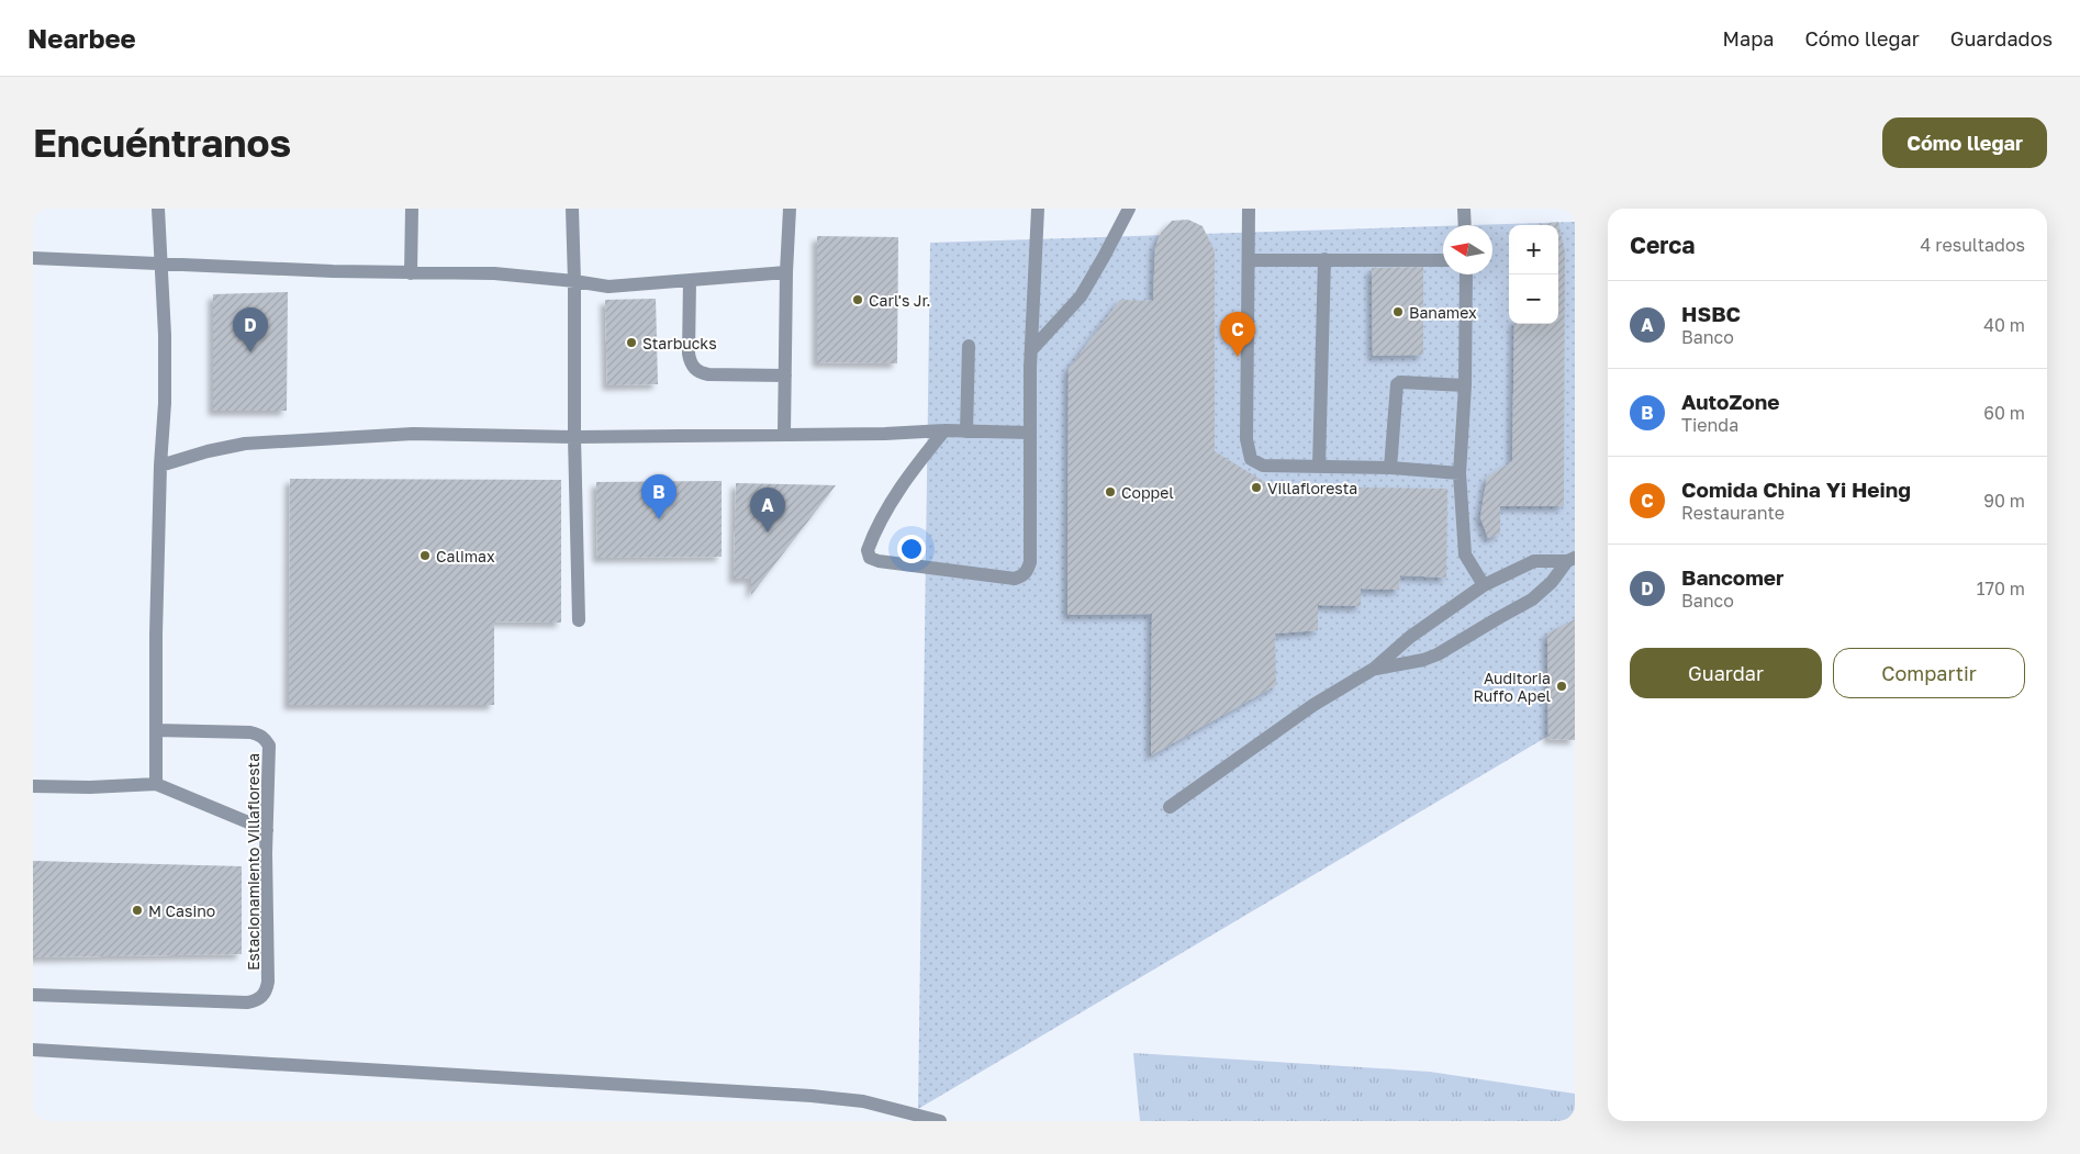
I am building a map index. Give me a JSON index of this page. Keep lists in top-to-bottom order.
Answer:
{
  "streets": {
    "lane": ["Estacionamiento Villafloresta"]
  },
  "places": [
    "Carl's Jr.",
    "Banamex",
    "Starbucks",
    "Villafloresta",
    "Coppel",
    "Calimax",
    "Auditoria Ruffo Apel",
    "M Casino"
  ],
  "north": "left",
  "page": {
    "header": "Nearbee",
    "nav": ["Mapa", "Cómo llegar", "Guardados"],
    "buttons": [
      "Cómo llegar",
      ["Guardar", "Compartir"]
    ],
    "title": "Encuéntranos",
    "heading": ["Cerca", "4 resultados"],
    "map_buttons": ["+", "−"],
    "list": [
      {
        "mark": "A",
        "name": "HSBC",
        "note": "Banco",
        "value": "40 m"
      },
      {
        "mark": "B",
        "name": "AutoZone",
        "note": "Tienda",
        "value": "60 m"
      },
      {
        "mark": "C",
        "name": "Comida China Yi Heing",
        "note": "Restaurante",
        "value": "90 m"
      },
      {
        "mark": "D",
        "name": "Bancomer",
        "note": "Banco",
        "value": "170 m"
      }
    ],
    "pins": [
      "D",
      "C",
      "B",
      "A"
    ]
  }
}
